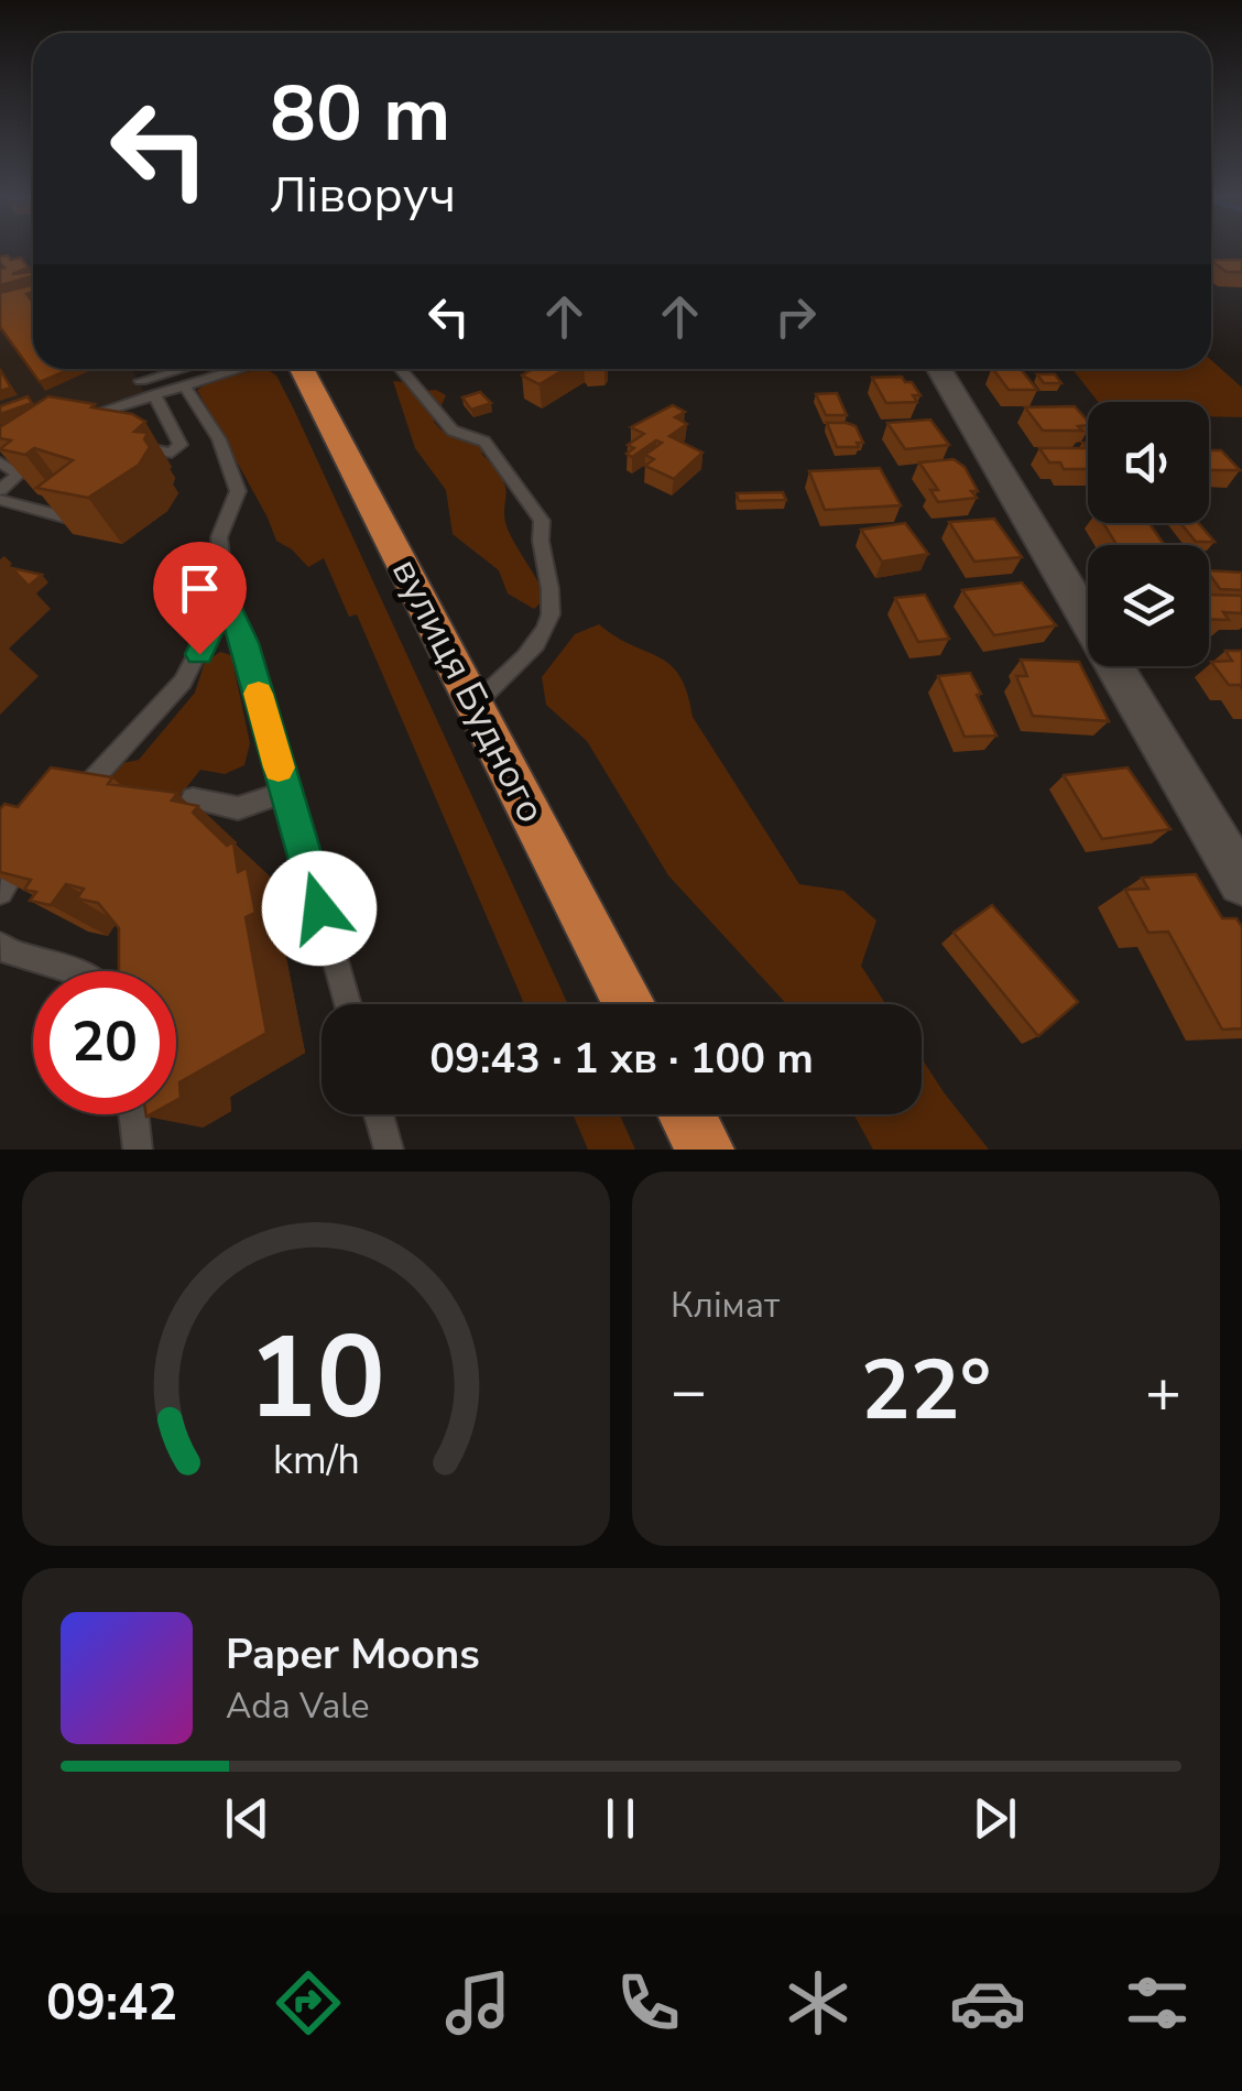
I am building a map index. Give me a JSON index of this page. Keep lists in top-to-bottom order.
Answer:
{
  "streets": {
    "highway": ["вулиця Будного"]
  },
  "page": {
    "turn": ["80 m", "Ліворуч"],
    "limit": "20",
    "trip": "09:43 · 1 хв · 100 m",
    "tile": "Клімат",
    "heat": ["−", "22°", "+"],
    "song": ["Paper Moons", "Ada Vale"],
    "tabs": "09:42",
    "gauge": ["10", "km/h"]
  }
}
